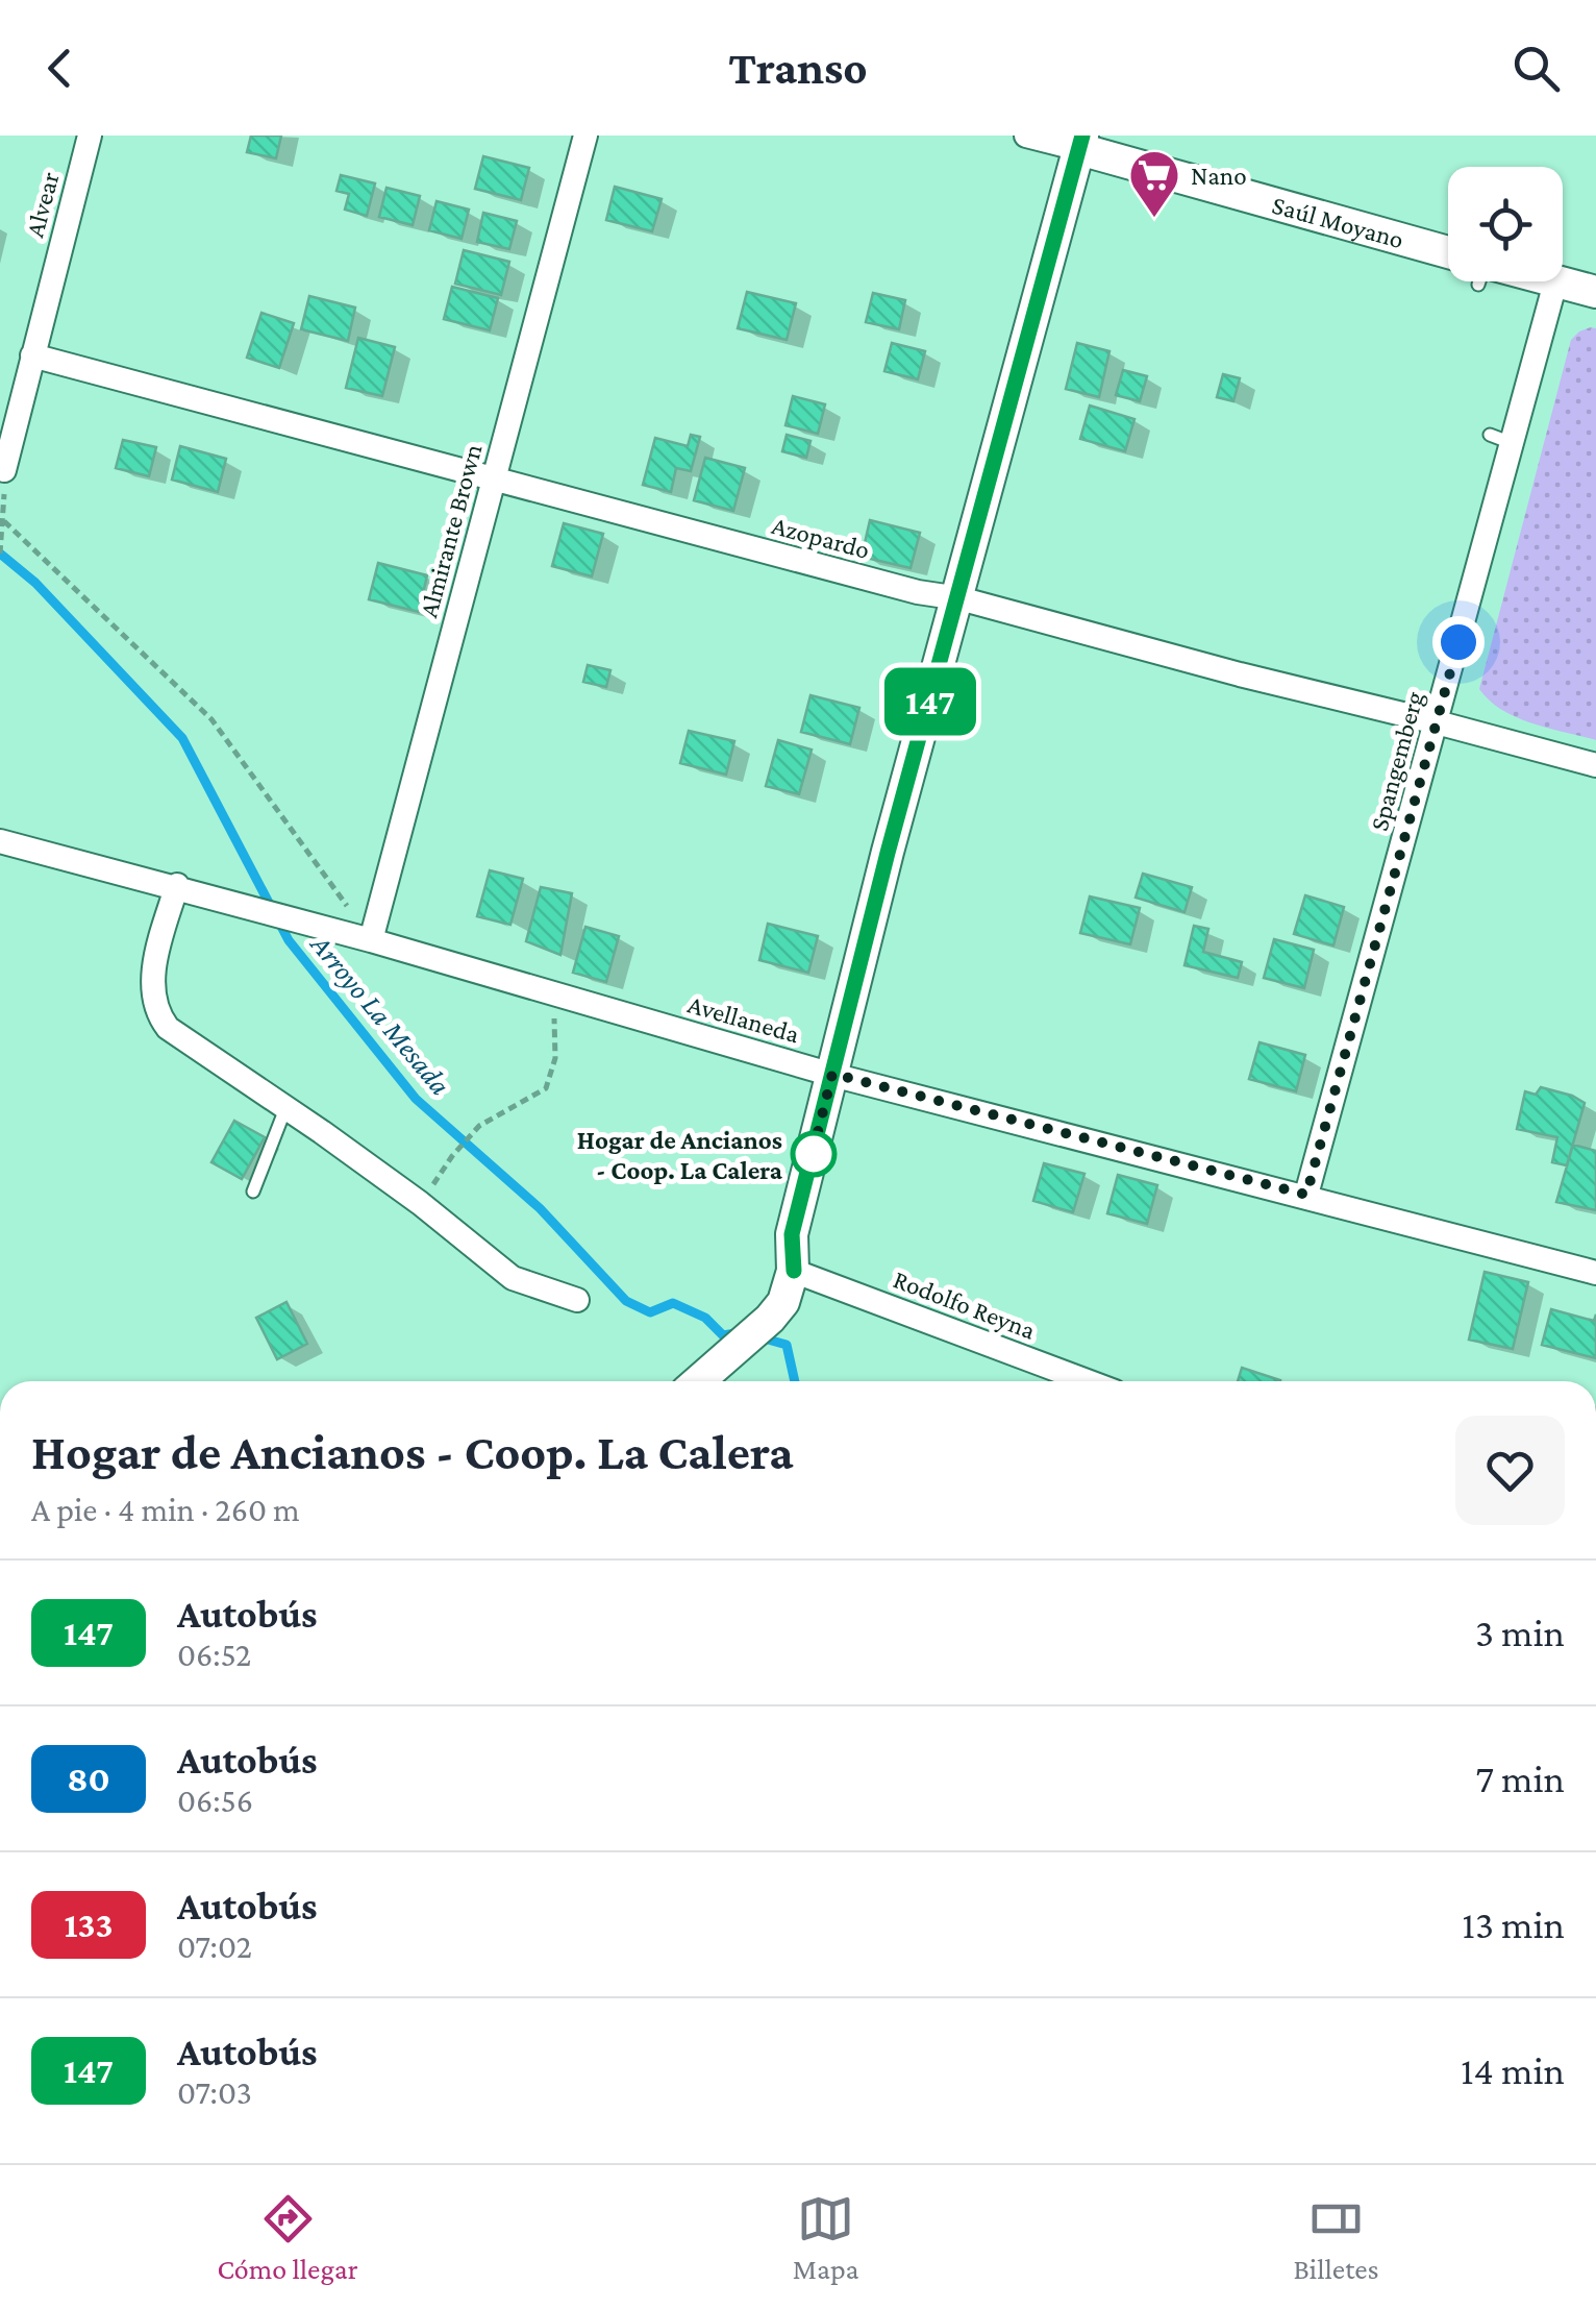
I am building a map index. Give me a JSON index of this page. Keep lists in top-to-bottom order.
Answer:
{
  "streets": {
    "street": [
      "Alvear",
      "Saúl Moyano",
      "Almirante Brown",
      "Azopardo",
      "Spangemberg",
      "Avellaneda",
      "Rodolfo Reyna"
    ]
  },
  "crossings": [
    ["Alvear", "Azopardo"],
    ["Saúl Moyano", "Spangemberg"],
    ["Almirante Brown", "Azopardo"],
    ["Almirante Brown", "Avellaneda"],
    ["Azopardo", "Spangemberg"],
    ["Spangemberg", "Avellaneda"]
  ],
  "water": ["Arroyo La Mesada"],
  "places": {
    "supermarket": ["Nano"],
    "other": ["Hogar de Ancianos - Coop. La Calera"]
  },
  "lines": ["bus line 147"],
  "page": {
    "header": "Transo",
    "on_map": "147",
    "heading": ["Hogar de Ancianos - Coop. La Calera", "A pie · 4 min · 260 m"],
    "list": [
      {
        "mark": "147",
        "name": "Autobús",
        "note": "06:52",
        "value": "3 min"
      },
      {
        "mark": "80",
        "name": "Autobús",
        "note": "06:56",
        "value": "7 min"
      },
      {
        "mark": "133",
        "name": "Autobús",
        "note": "07:02",
        "value": "13 min"
      },
      {
        "mark": "147",
        "name": "Autobús",
        "note": "07:03",
        "value": "14 min"
      }
    ],
    "tabs": ["Cómo llegar", "Mapa", "Billetes"]
  }
}
